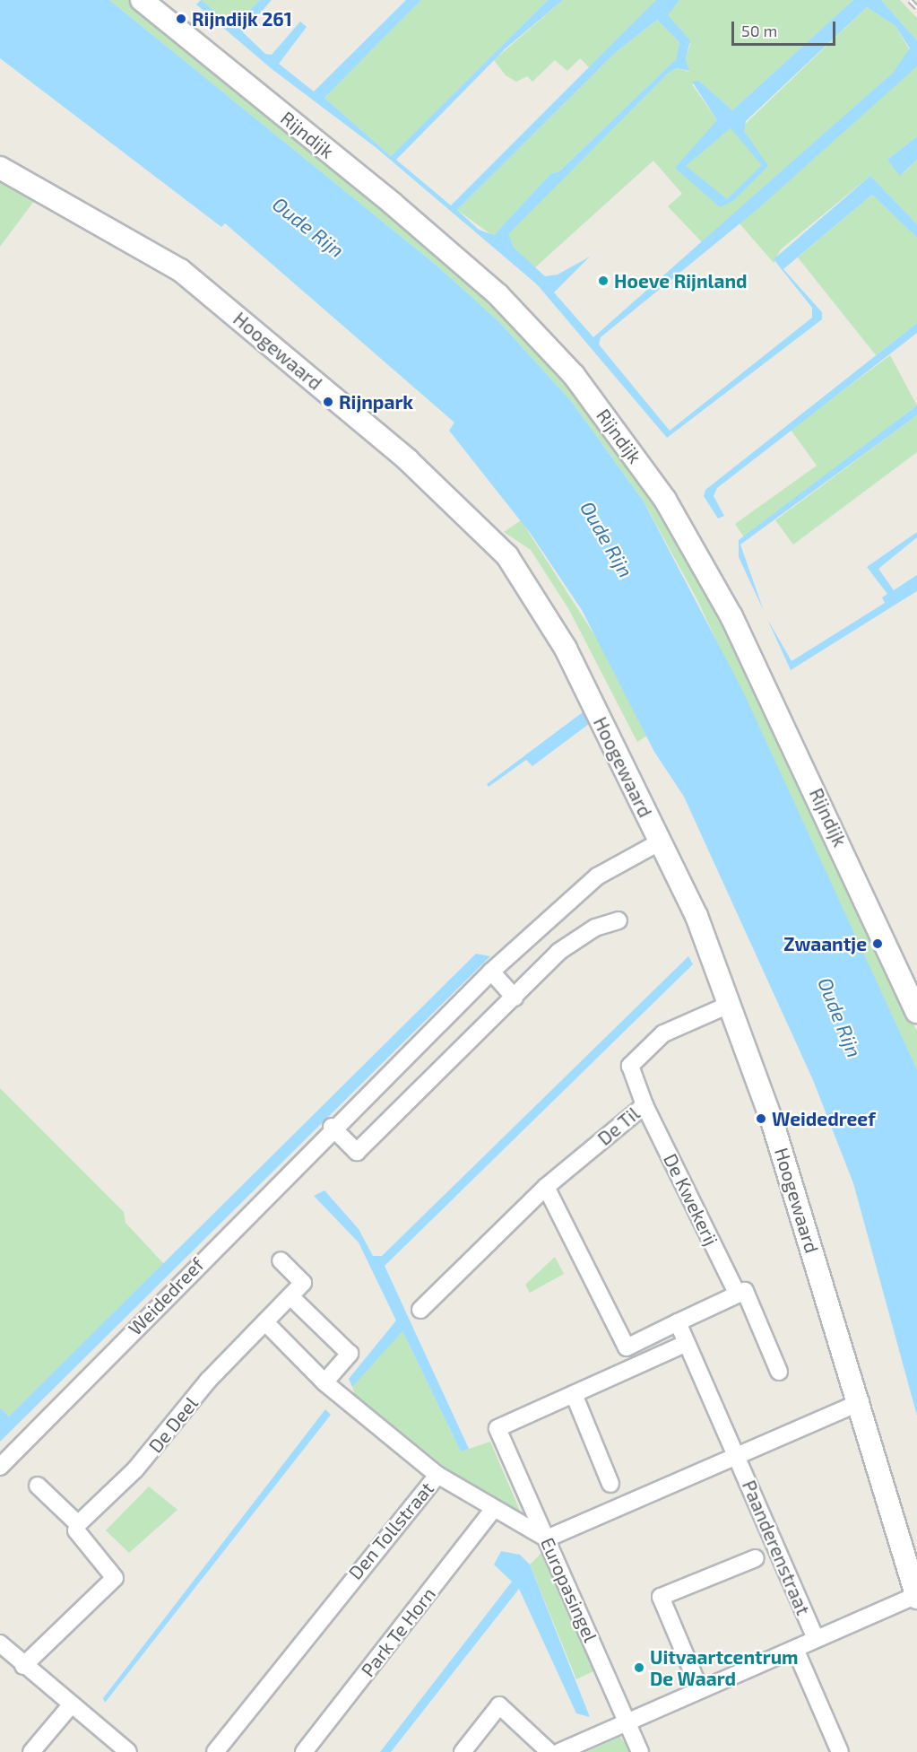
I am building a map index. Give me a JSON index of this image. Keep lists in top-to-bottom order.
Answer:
{
  "streets": {
    "street": [
      "Rijndijk",
      "Hoogewaard",
      "De Til",
      "De Kwekerij",
      "Weidedreef",
      "De Deel",
      "Den Tollstraat",
      "Paanderenstraat",
      "Europasingel",
      "Park Te Horn"
    ]
  },
  "crossings": [
    ["Hoogewaard", "De Til"],
    ["Hoogewaard", "Weidedreef"],
    ["De Til", "De Kwekerij"],
    ["Den Tollstraat", "Europasingel"],
    ["Den Tollstraat", "Park Te Horn"]
  ],
  "water": ["Oude Rijn"],
  "places": [
    "Rijndijk 261",
    "Hoeve Rijnland",
    "Rijnpark",
    "Zwaantje",
    "Weidedreef",
    "Uitvaartcentrum De Waard"
  ],
  "scale_bar": "50 m"
}
